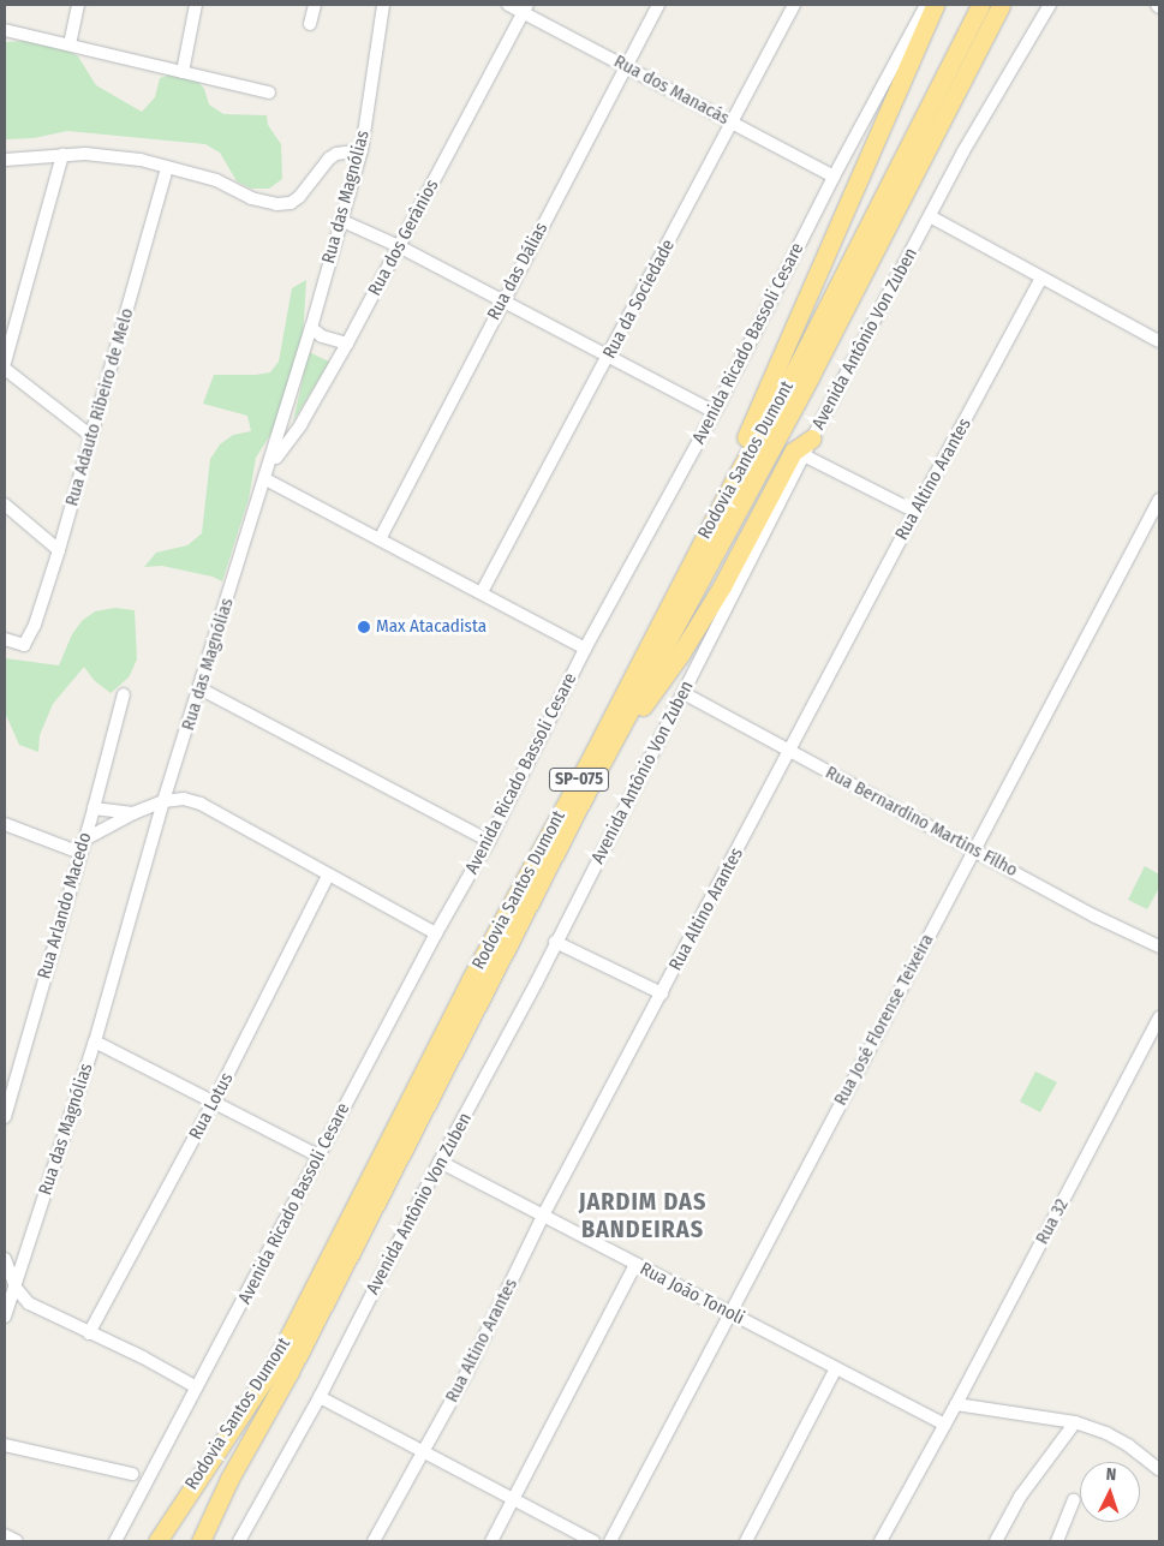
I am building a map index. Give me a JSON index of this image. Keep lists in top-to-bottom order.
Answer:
{
  "streets": {
    "highway": ["Rodovia Santos Dumont", "SP-075"],
    "street": [
      "Rua dos Manacás",
      "Rua das Magnólias",
      "Rua dos Gerânios",
      "Rua das Dálias",
      "Rua da Sociedade",
      "Avenida Antônio Von Zuben",
      "Avenida Ricado Bassoli Cesare",
      "Rua Adauto Ribeiro de Melo",
      "Rua Altino Arantes",
      "Rua Bernardino Martins Filho",
      "Rua Arlando Macedo",
      "Rua José Florense Teixeira",
      "Rua Lotus",
      "Rua 32",
      "Rua João Tonoli"
    ]
  },
  "crossings": [
    ["Rua dos Manacás", "Rua dos Gerânios"],
    ["Rua dos Manacás", "Rua das Dálias"],
    ["Rua dos Manacás", "Rua da Sociedade"],
    ["Rua dos Manacás", "Avenida Ricado Bassoli Cesare"],
    ["Rua das Magnólias", "Rua dos Gerânios"],
    ["Avenida Antônio Von Zuben", "Rua Bernardino Martins Filho"],
    ["Avenida Antônio Von Zuben", "Rua João Tonoli"],
    ["Rua Altino Arantes", "Rua Bernardino Martins Filho"],
    ["Rua Altino Arantes", "Rua João Tonoli"],
    ["Rua Bernardino Martins Filho", "Rua José Florense Teixeira"],
    ["Rua José Florense Teixeira", "Rua João Tonoli"],
    ["Rua 32", "Rua João Tonoli"]
  ],
  "districts": ["JARDIM DAS BANDEIRAS"],
  "places": ["Max Atacadista"],
  "north": "top"
}
